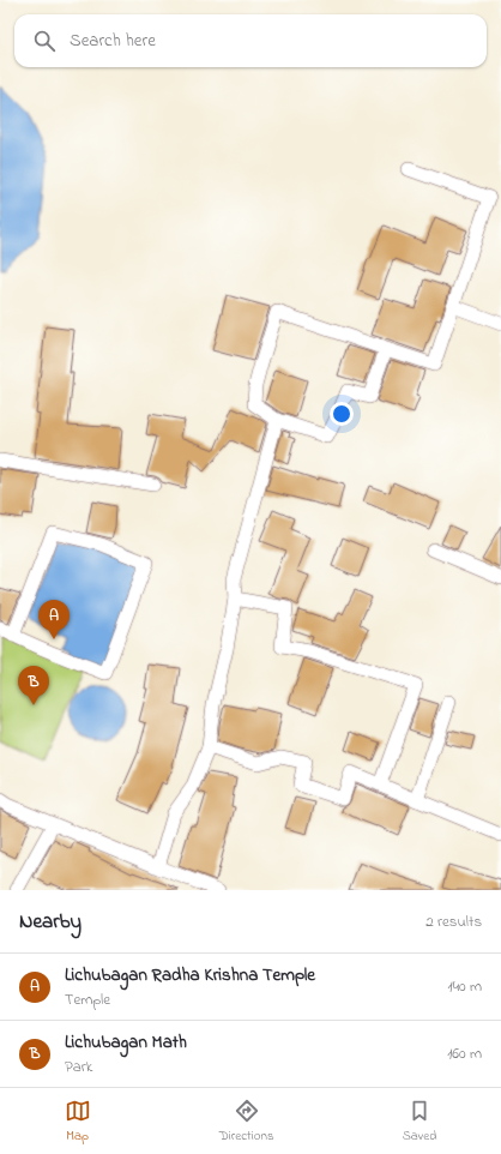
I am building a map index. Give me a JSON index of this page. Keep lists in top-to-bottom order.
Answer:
{
  "page": {
    "search": "Search here",
    "pins": ["A", "B"],
    "heading": ["Nearby", "2 results"],
    "list": [
      {
        "mark": "A",
        "name": "Lichubagan Radha Krishna Temple",
        "note": "Temple",
        "value": "140 m"
      },
      {
        "mark": "B",
        "name": "Lichubagan Math",
        "note": "Park",
        "value": "160 m"
      }
    ],
    "nav": ["Map", "Directions", "Saved"]
  }
}
